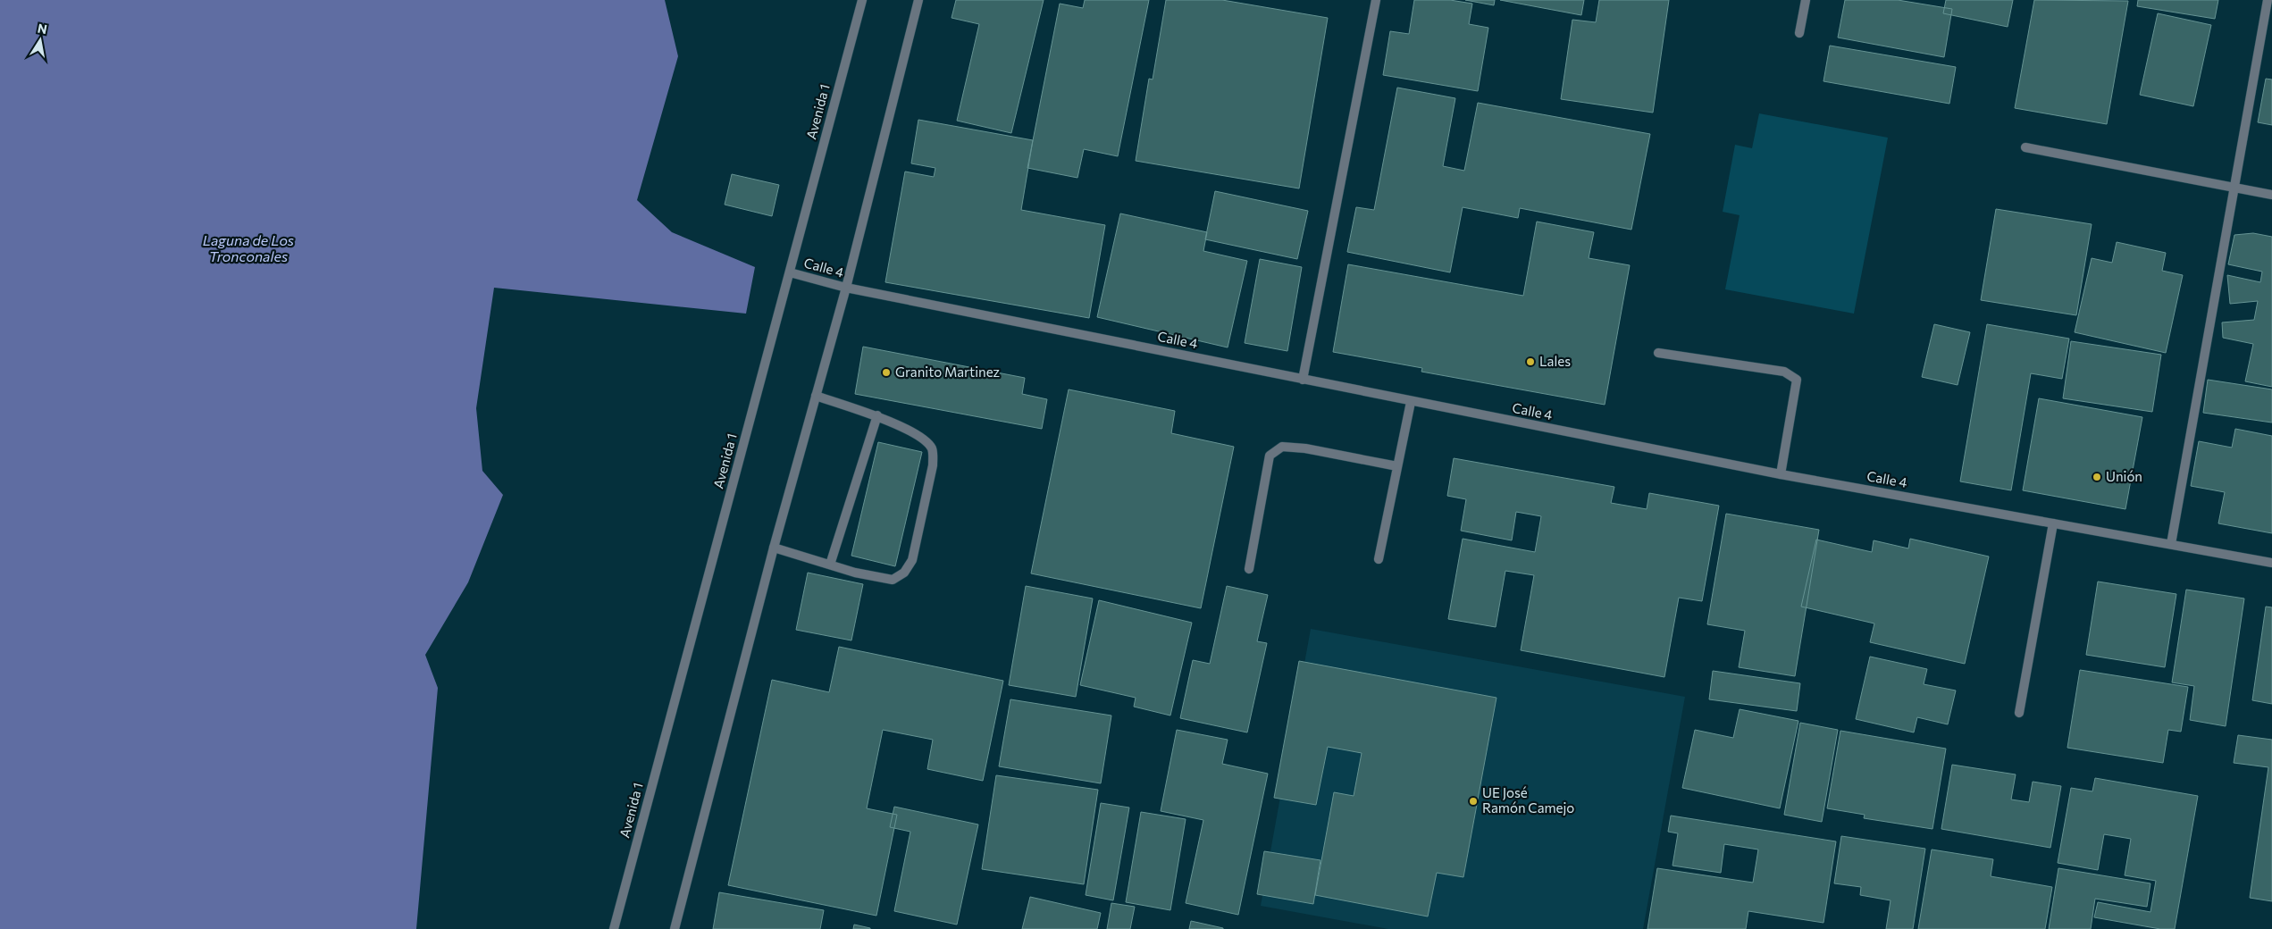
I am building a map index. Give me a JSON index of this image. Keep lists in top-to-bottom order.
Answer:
{
  "streets": {
    "street": ["Avenida 1", "Calle 4"]
  },
  "crossings": [
    ["Avenida 1", "Calle 4"]
  ],
  "water": ["Laguna de Los Tronconales"],
  "places": [
    "Lales",
    "Granito Martinez",
    "Unión",
    "UE José Ramón Camejo"
  ],
  "north": "top"
}
